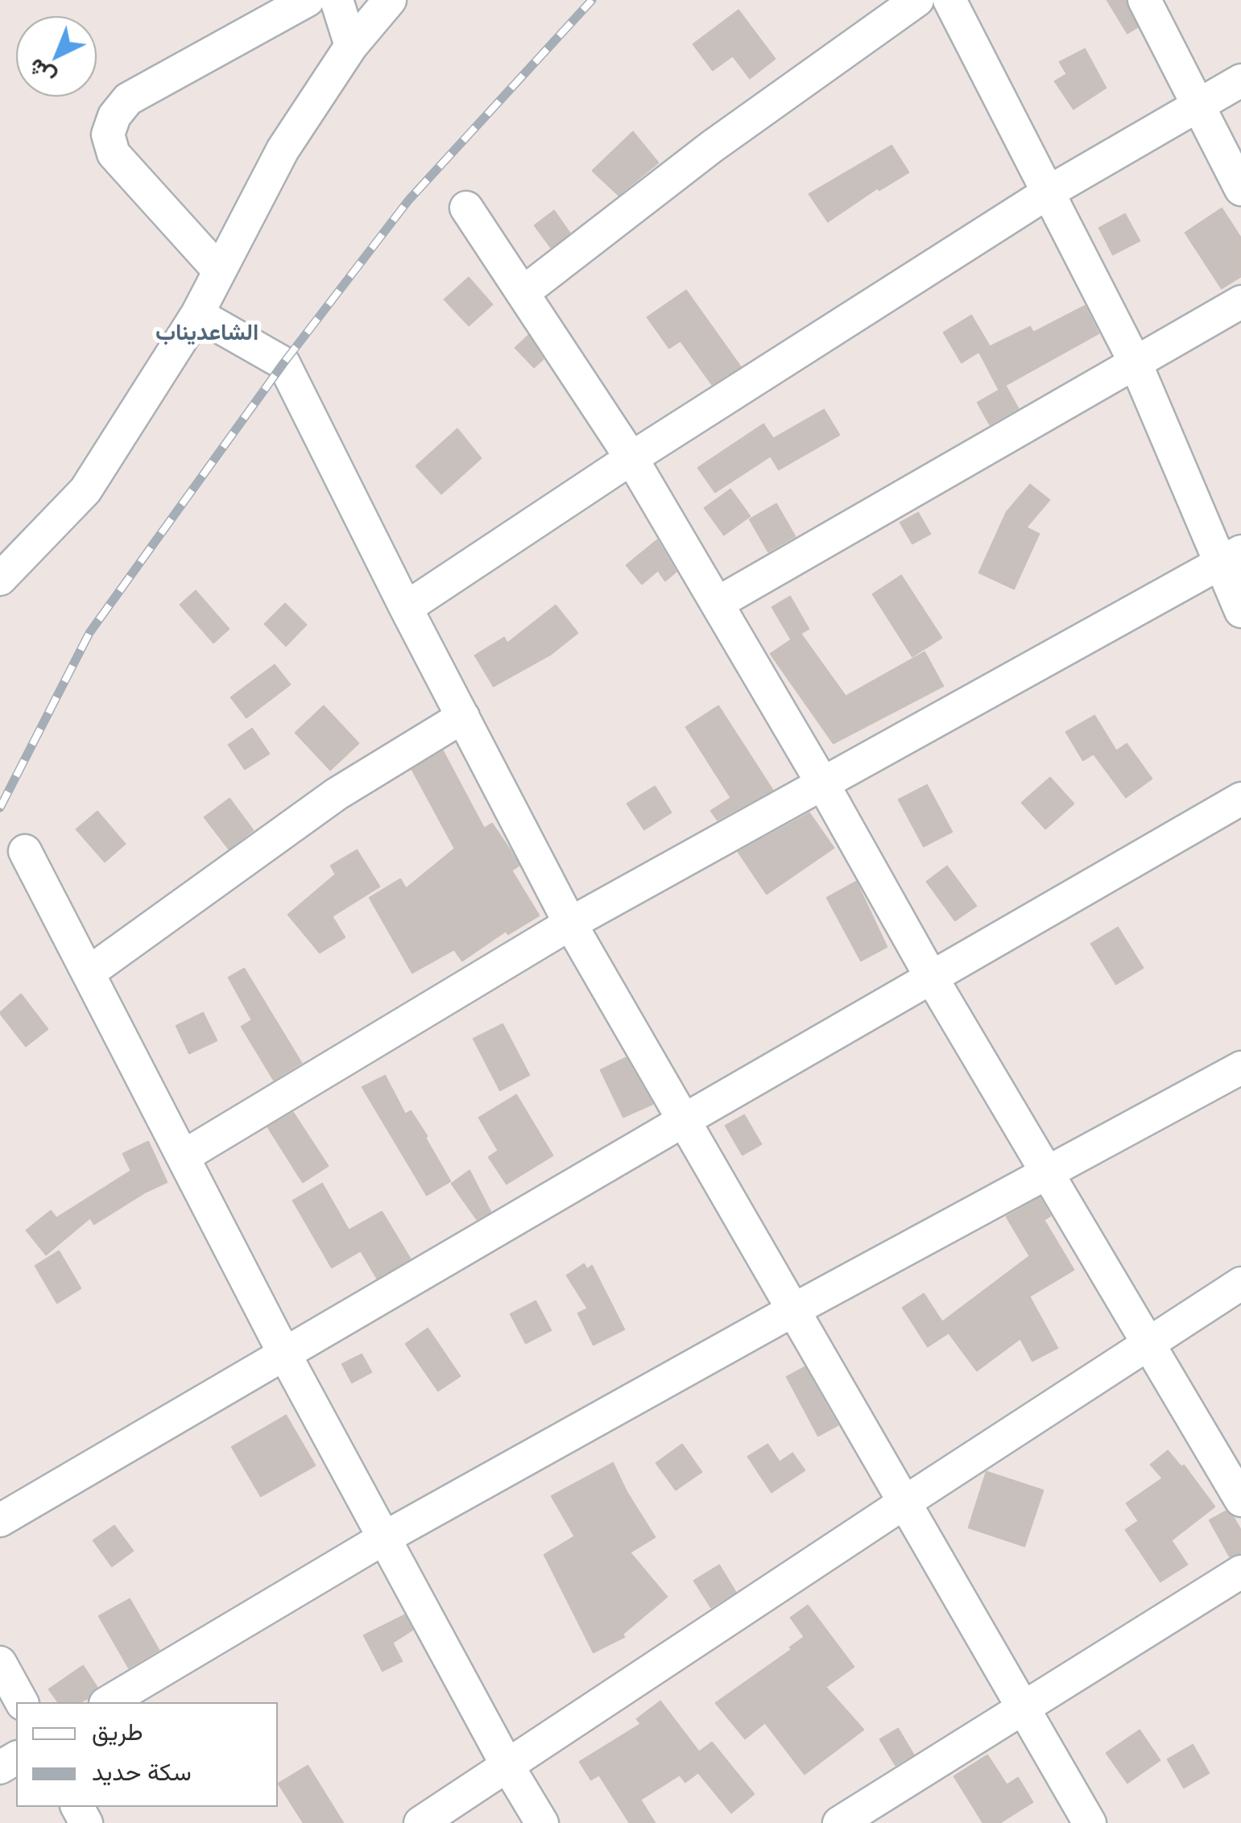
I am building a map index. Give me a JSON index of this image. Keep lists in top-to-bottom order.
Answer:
{
  "districts": ["الشاعديناب"],
  "legend": ["طريق", "سكة حديد"],
  "north": "bottom left"
}
